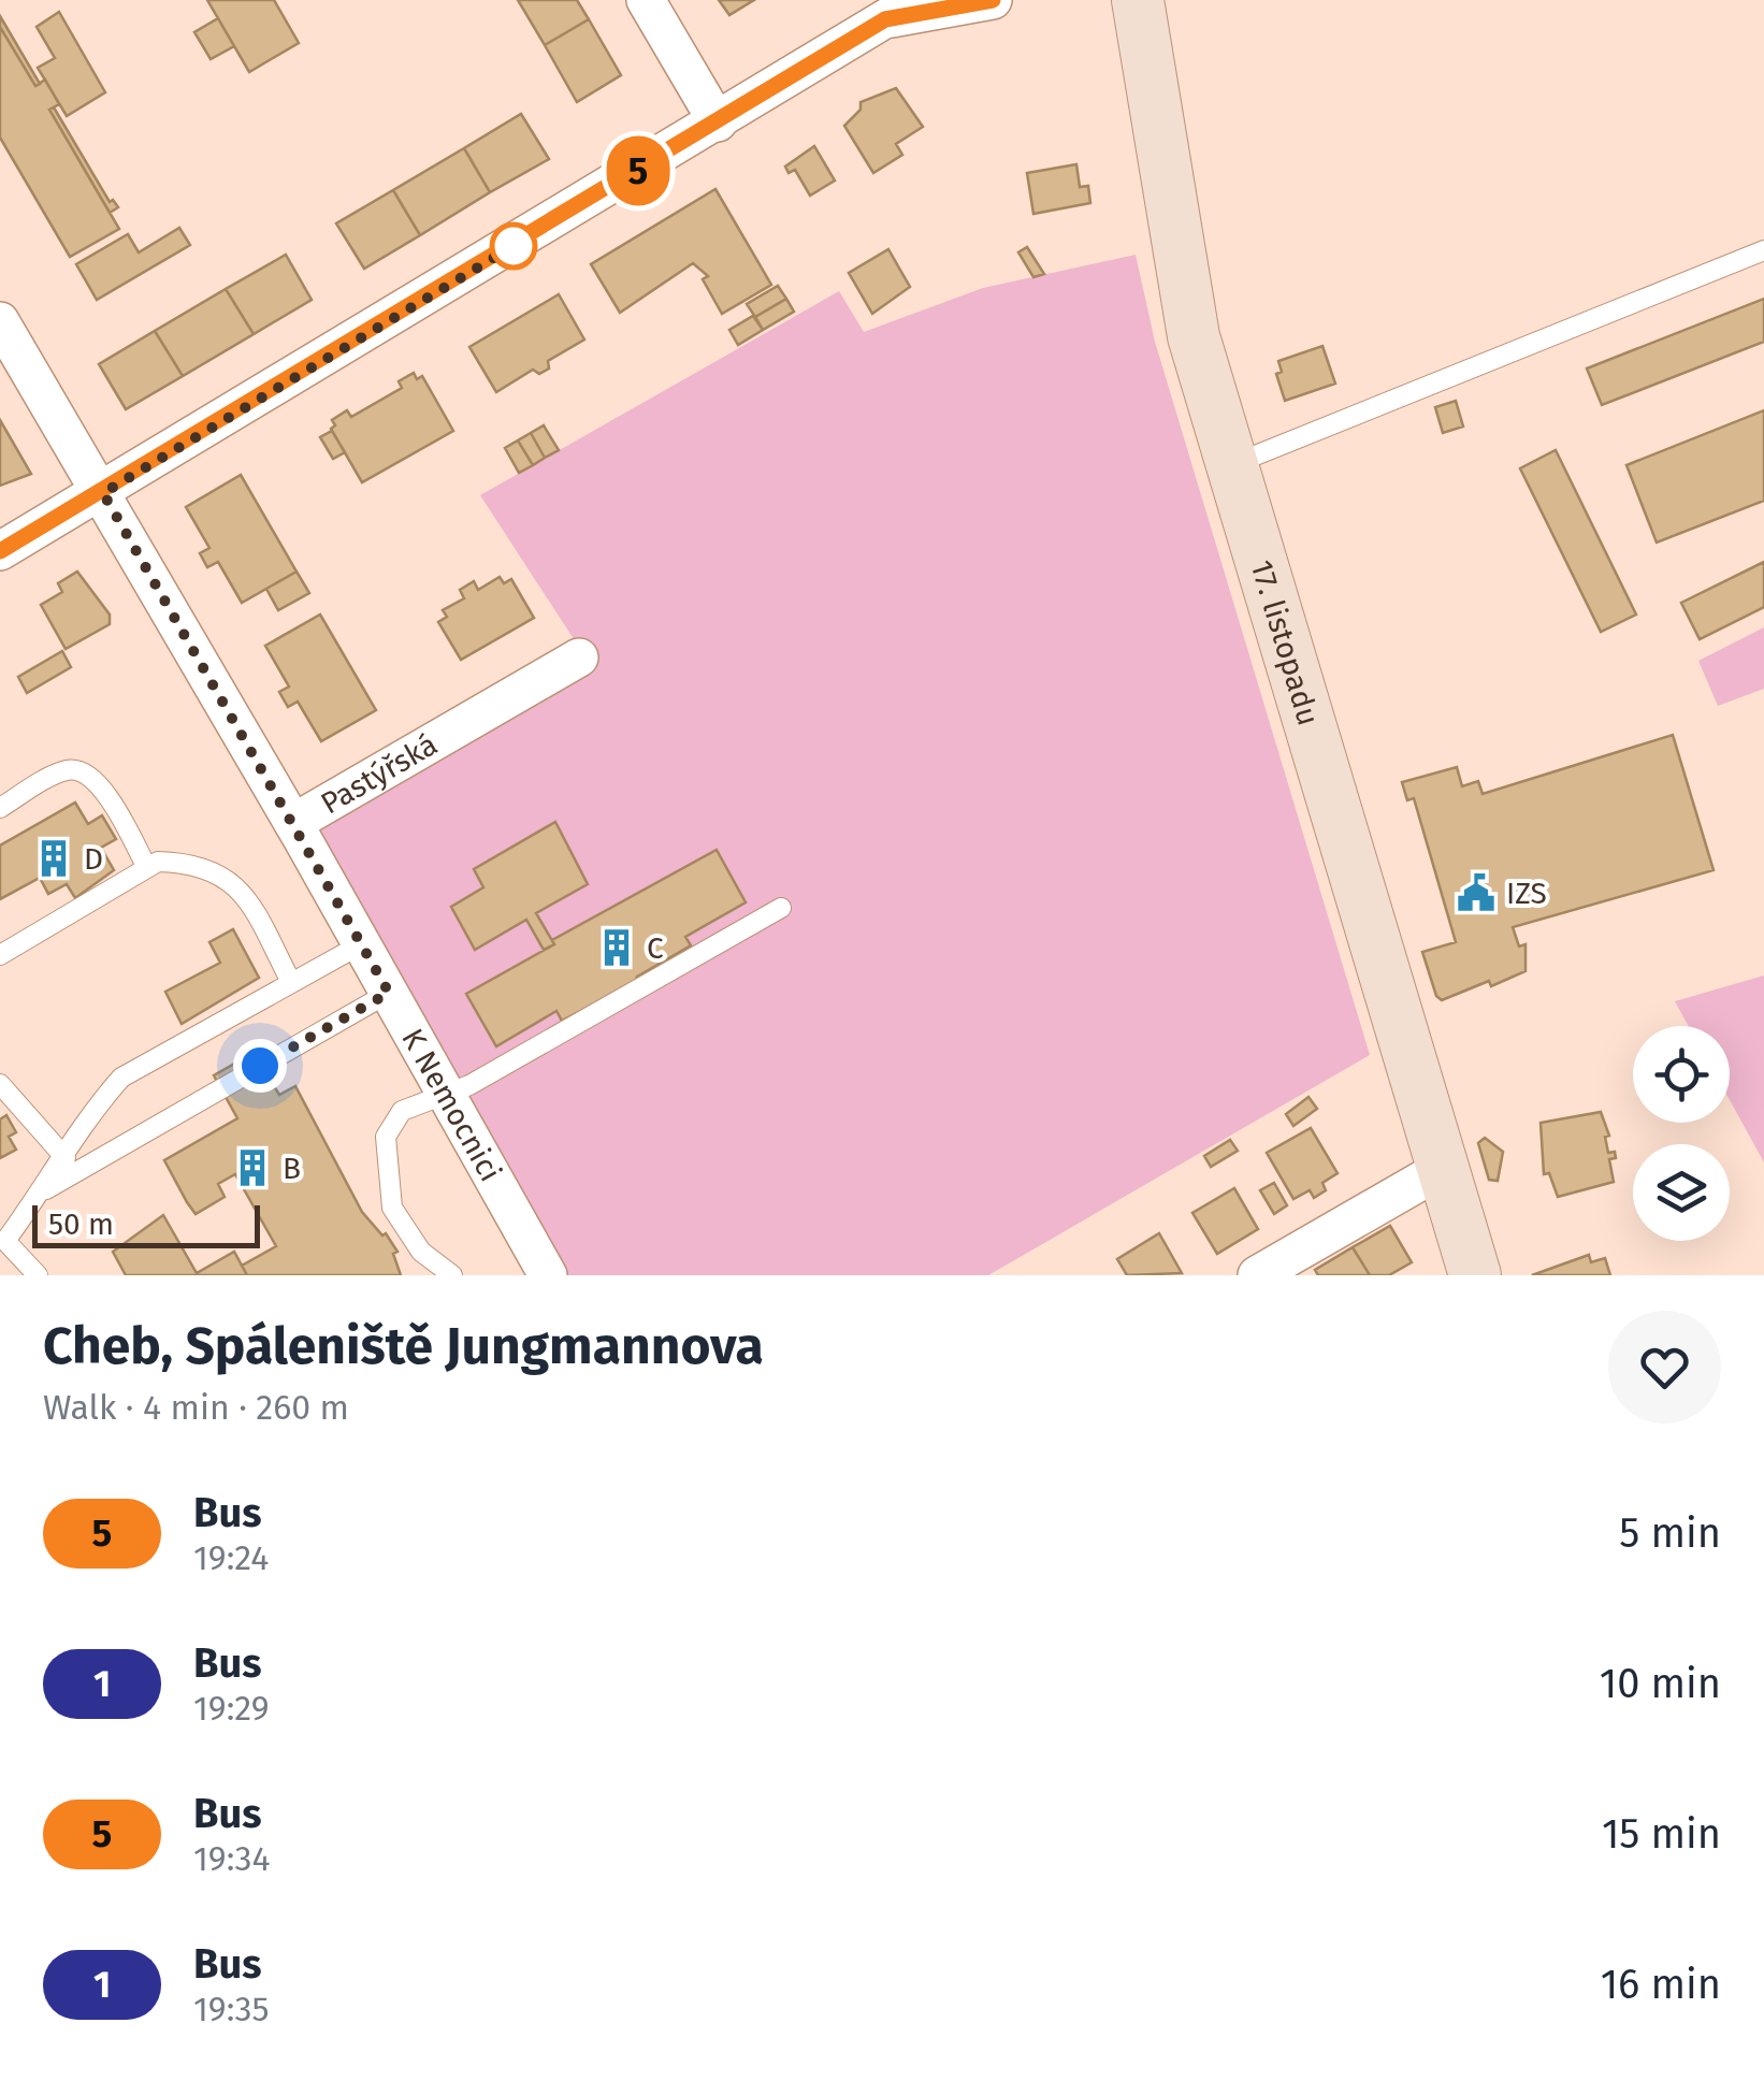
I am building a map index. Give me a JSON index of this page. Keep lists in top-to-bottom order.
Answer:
{
  "streets": {
    "street": ["17. listopadu", "Pastýřská", "K Nemocnici"]
  },
  "crossings": [
    ["Pastýřská", "K Nemocnici"]
  ],
  "places": {
    "building": ["D", "C", "B"],
    "public building": ["IZS"]
  },
  "lines": ["bus line 5"],
  "scale_bar": "50 m",
  "page": {
    "on_map": "5",
    "scale": "50 m",
    "heading": ["Cheb, Spáleniště Jungmannova", "Walk · 4 min · 260 m"],
    "list": [
      {
        "mark": "5",
        "name": "Bus",
        "note": "19:24",
        "value": "5 min"
      },
      {
        "mark": "1",
        "name": "Bus",
        "note": "19:29",
        "value": "10 min"
      },
      {
        "mark": "5",
        "name": "Bus",
        "note": "19:34",
        "value": "15 min"
      },
      {
        "mark": "1",
        "name": "Bus",
        "note": "19:35",
        "value": "16 min"
      }
    ]
  }
}
